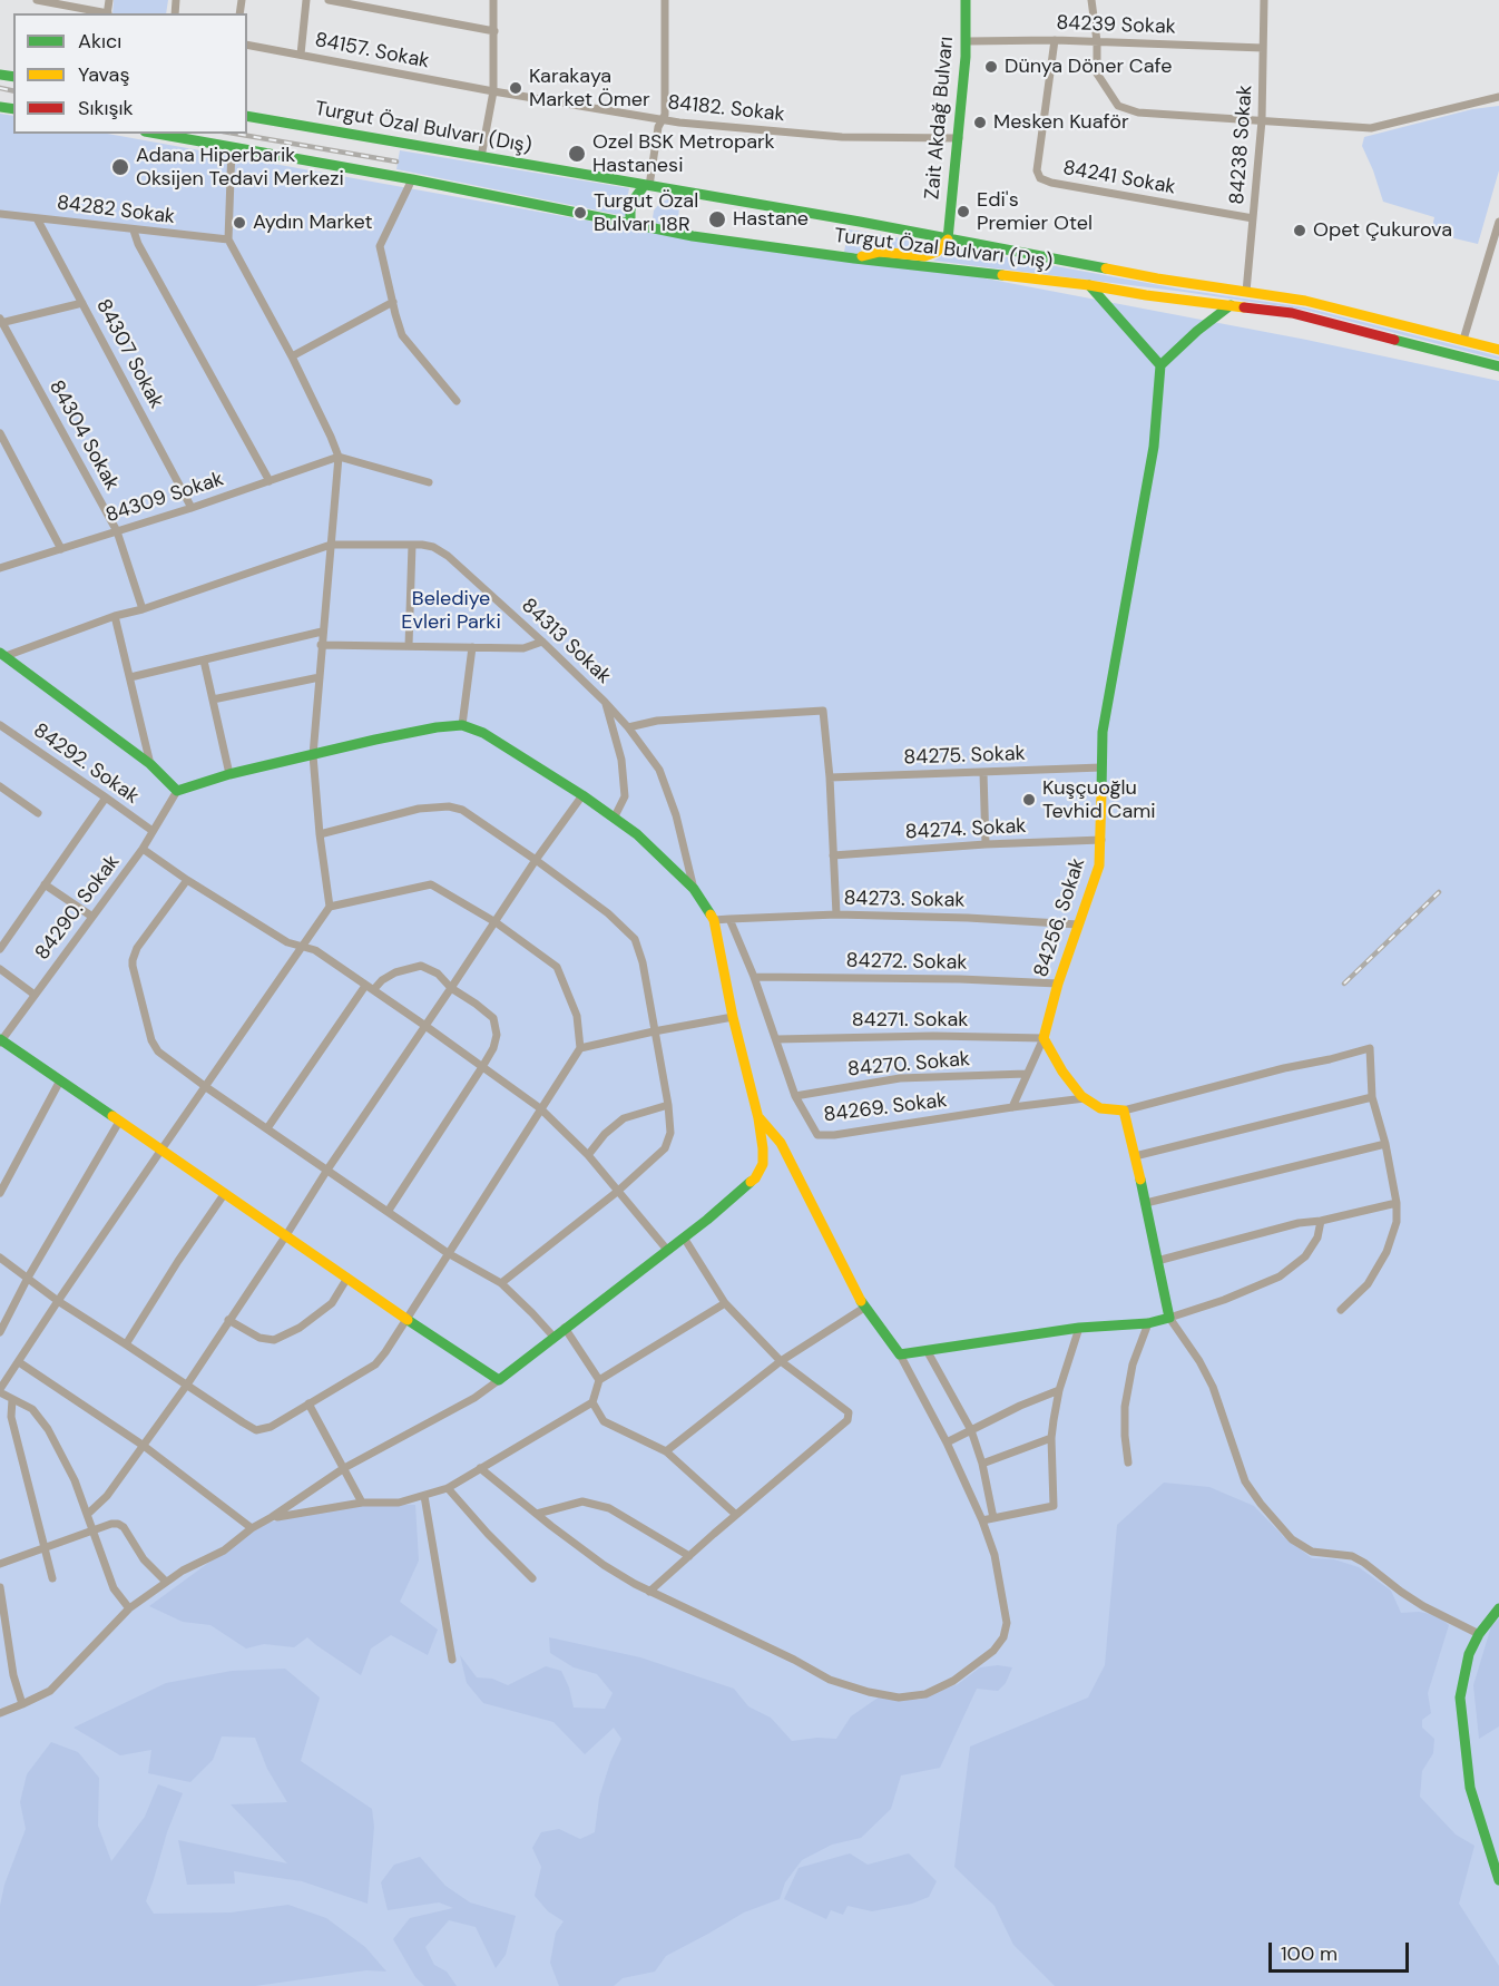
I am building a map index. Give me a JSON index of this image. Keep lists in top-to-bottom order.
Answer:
{
  "streets": {
    "street": [
      "84239 Sokak",
      "84157. Sokak",
      "84182. Sokak",
      "Zait Akdağ Bulvarı",
      "Turgut Özal Bulvarı (Dış)",
      "84238 Sokak",
      "84241 Sokak",
      "84282 Sokak",
      "84307 Sokak",
      "84304 Sokak",
      "84309 Sokak",
      "84313 Sokak",
      "84275. Sokak",
      "84292. Sokak",
      "84274. Sokak",
      "84273. Sokak",
      "84290. Sokak",
      "84256. Sokak",
      "84272. Sokak",
      "84271. Sokak",
      "84270. Sokak",
      "84269. Sokak"
    ]
  },
  "crossings": [
    ["84239 Sokak", "Zait Akdağ Bulvarı"],
    ["84239 Sokak", "84238 Sokak"],
    ["84239 Sokak", "84241 Sokak"],
    ["84157. Sokak", "84182. Sokak"],
    ["84182. Sokak", "Zait Akdağ Bulvarı"],
    ["Zait Akdağ Bulvarı", "Turgut Özal Bulvarı (Dış)"],
    ["Turgut Özal Bulvarı (Dış)", "84238 Sokak"],
    ["84238 Sokak", "84241 Sokak"],
    ["84282 Sokak", "84307 Sokak"],
    ["84307 Sokak", "84309 Sokak"],
    ["84304 Sokak", "84309 Sokak"],
    ["84304 Sokak", "84313 Sokak"],
    ["84275. Sokak", "84256. Sokak"],
    ["84292. Sokak", "84290. Sokak"],
    ["84274. Sokak", "84256. Sokak"],
    ["84273. Sokak", "84256. Sokak"],
    ["84273. Sokak", "84269. Sokak"],
    ["84256. Sokak", "84272. Sokak"],
    ["84256. Sokak", "84271. Sokak"],
    ["84272. Sokak", "84269. Sokak"],
    ["84271. Sokak", "84269. Sokak"],
    ["84270. Sokak", "84269. Sokak"]
  ],
  "parks": ["Belediye Evleri Parki"],
  "places": [
    "Dünya Döner Cafe",
    "Karakaya Market Ömer",
    "Mesken Kuaför",
    "Ozel BSK Metropark Hastanesi",
    "Adana Hiperbarik Oksijen Tedavi Merkezi",
    "Edi's Premier Otel",
    "Turgut Özal Bulvarı 18R",
    "Hastane",
    "Aydın Market",
    "Opet Çukurova",
    "Kuşçuoğlu Tevhid Cami"
  ],
  "legend": ["Akıcı", "Yavaş", "Sıkışık"],
  "scale_bar": "100 m"
}
